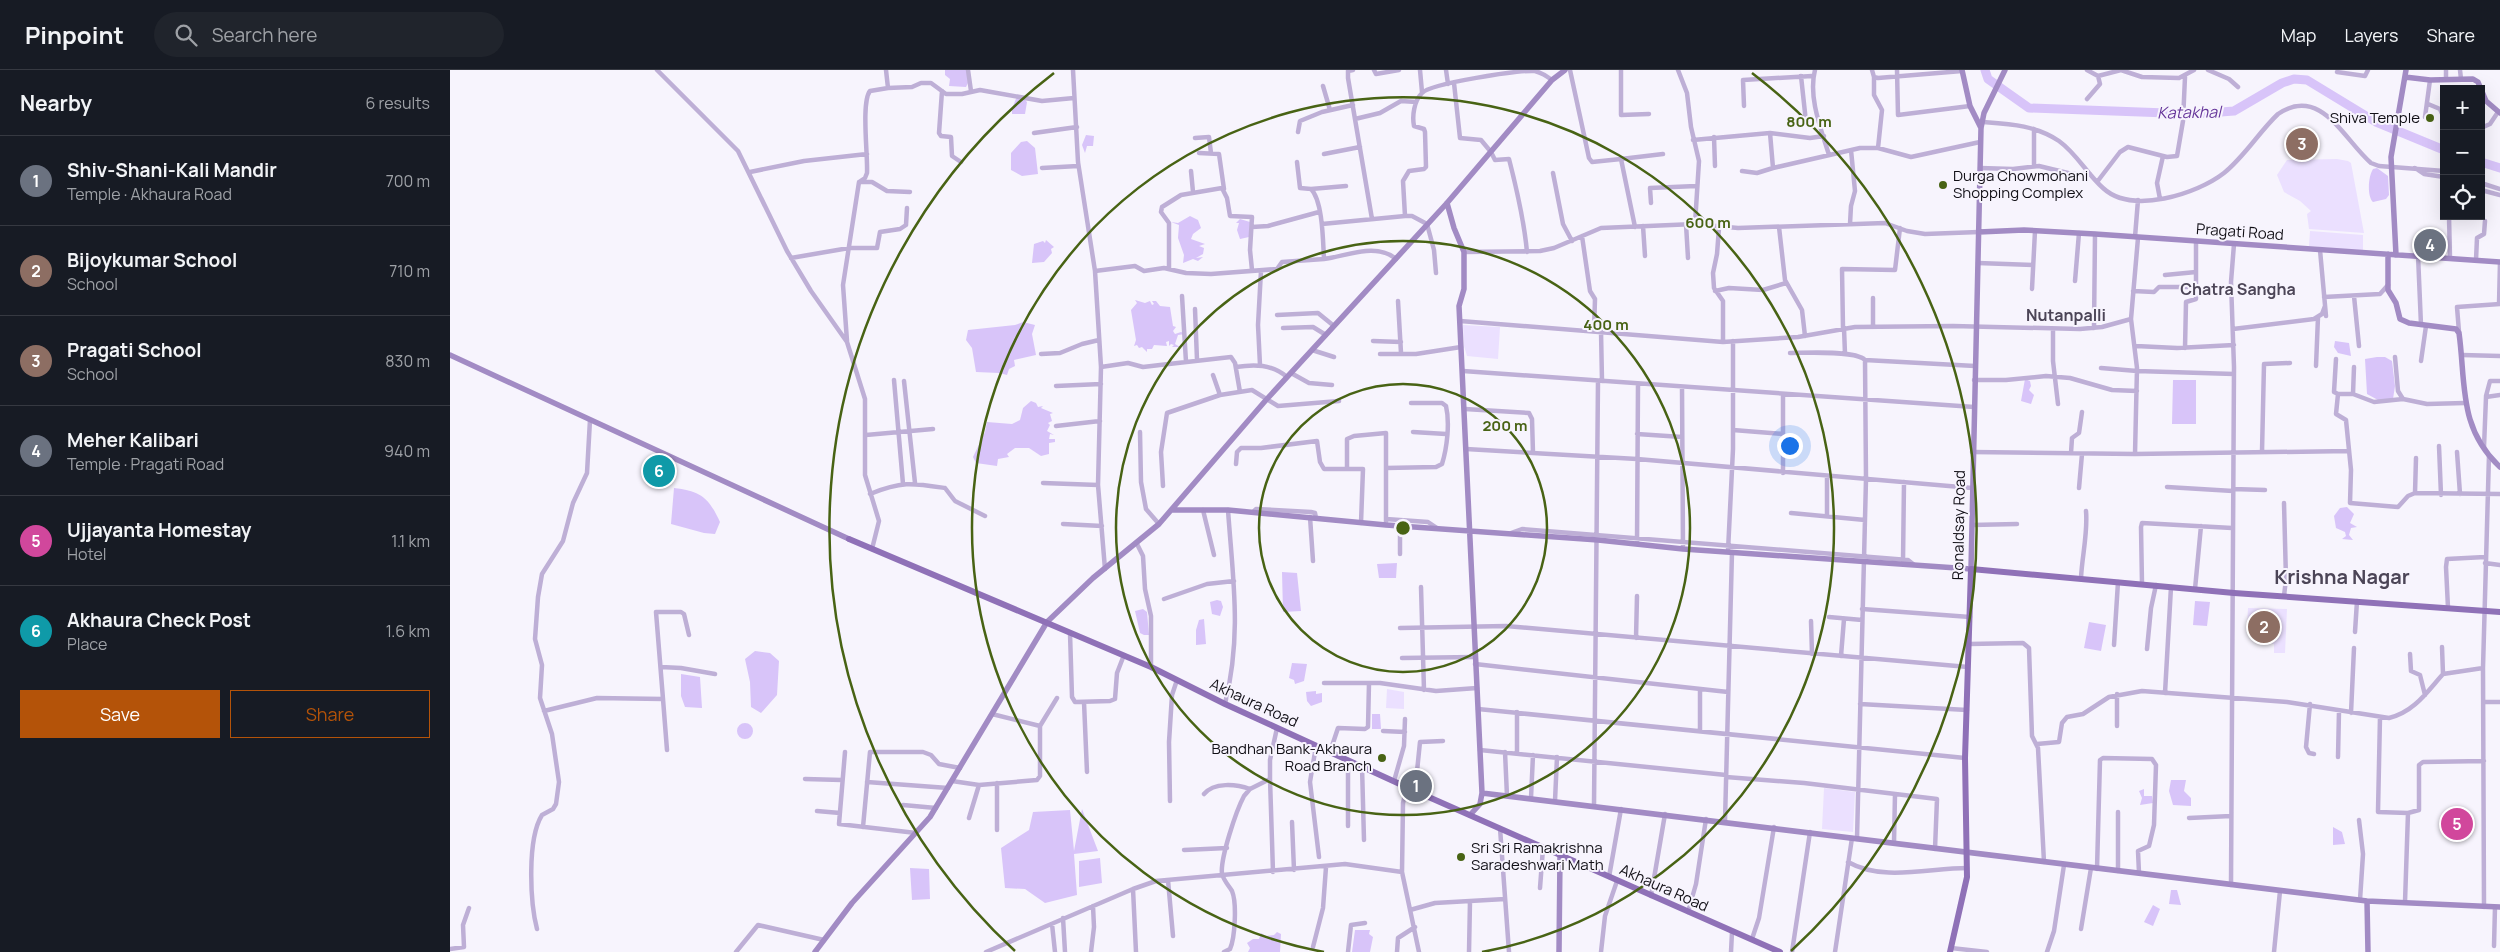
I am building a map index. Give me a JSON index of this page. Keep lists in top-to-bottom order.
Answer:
{
  "streets": {
    "main road": ["Ronaldsay Road", "Akhaura Road"],
    "street": ["Pragati Road"]
  },
  "crossings": [
    ["Pragati Road", "Ronaldsay Road"]
  ],
  "districts": ["Chatra Sangha", "Nutanpalli", "Krishna Nagar"],
  "water": ["Katakhal"],
  "places": [
    "Shiva Temple",
    "Durga Chowmohani Shopping Complex",
    "Bandhan Bank-Akhaura Road Branch",
    "Sri Sri Ramakrishna Saradeshwari Math"
  ],
  "page": {
    "header": "Pinpoint",
    "search": "Search here",
    "nav": ["Map", "Layers", "Share"],
    "heading": ["Nearby", "6 results"],
    "map_buttons": ["+", "−"],
    "pins": [
      "3",
      "4",
      "6",
      "2",
      "1",
      "5"
    ],
    "list": [
      {
        "mark": "1",
        "name": "Shiv-Shani-Kali Mandir",
        "note": "Temple · Akhaura Road",
        "value": "700 m"
      },
      {
        "mark": "2",
        "name": "Bijoykumar School",
        "note": "School",
        "value": "710 m"
      },
      {
        "mark": "3",
        "name": "Pragati School",
        "note": "School",
        "value": "830 m"
      },
      {
        "mark": "4",
        "name": "Meher Kalibari",
        "note": "Temple · Pragati Road",
        "value": "940 m"
      },
      {
        "mark": "5",
        "name": "Ujjayanta Homestay",
        "note": "Hotel",
        "value": "1.1 km"
      },
      {
        "mark": "6",
        "name": "Akhaura Check Post",
        "note": "Place",
        "value": "1.6 km"
      }
    ],
    "buttons": ["Save", "Share"]
  },
  "rings": [
    "800 m",
    "600 m",
    "400 m",
    "200 m"
  ]
}
